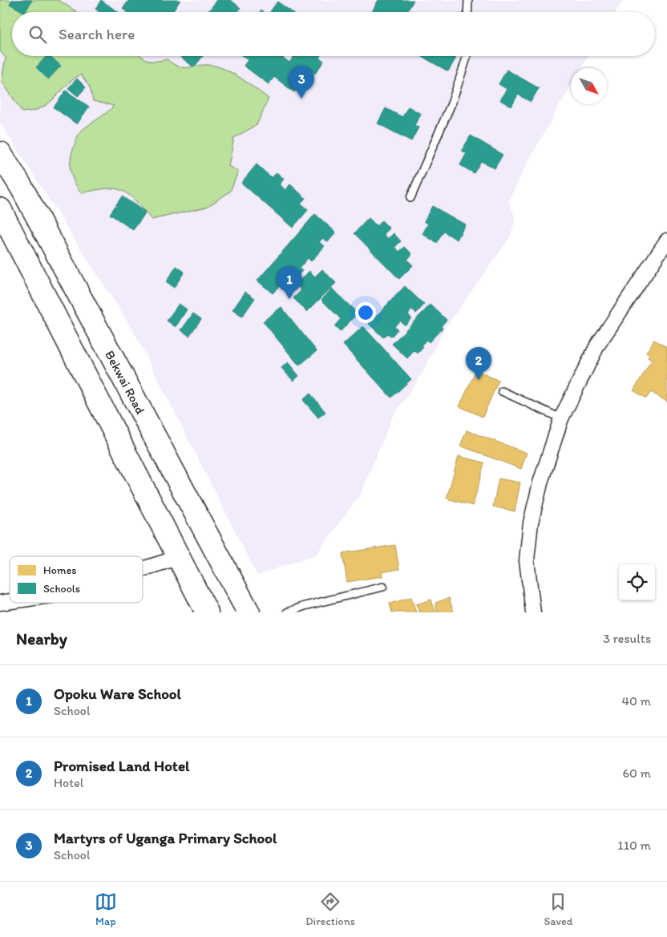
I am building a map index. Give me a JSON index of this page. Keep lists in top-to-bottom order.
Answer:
{
  "streets": {
    "highway": ["Bekwai Road"]
  },
  "legend": ["Homes", "Schools"],
  "north": "bottom right",
  "page": {
    "search": "Search here",
    "pins": ["3", "1", "2"],
    "heading": ["Nearby", "3 results"],
    "list": [
      {
        "mark": "1",
        "name": "Opoku Ware School",
        "note": "School",
        "value": "40 m"
      },
      {
        "mark": "2",
        "name": "Promised Land Hotel",
        "note": "Hotel",
        "value": "60 m"
      },
      {
        "mark": "3",
        "name": "Martyrs of Uganga Primary School",
        "note": "School",
        "value": "110 m"
      }
    ],
    "nav": ["Map", "Directions", "Saved"]
  }
}
